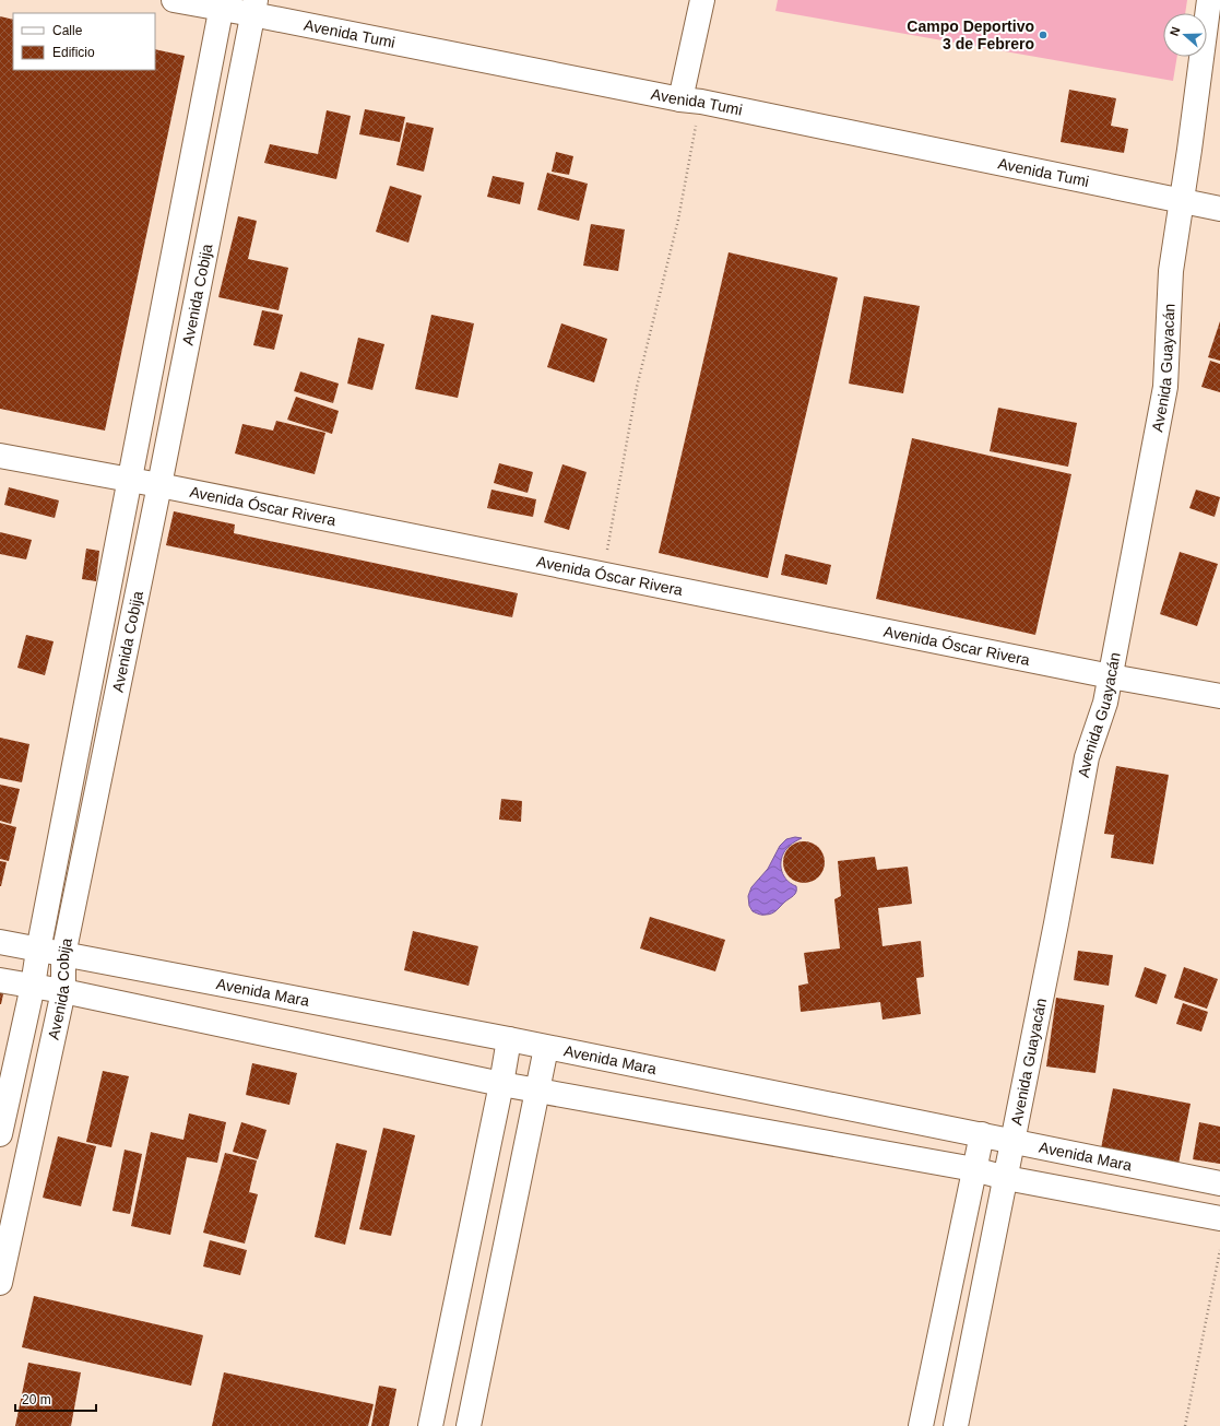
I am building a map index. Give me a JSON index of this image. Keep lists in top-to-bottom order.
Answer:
{
  "streets": {
    "street": [
      "Avenida Tumi",
      "Avenida Cobija",
      "Avenida Guayacán",
      "Avenida Óscar Rivera",
      "Avenida Mara"
    ]
  },
  "crossings": [
    ["Avenida Tumi", "Avenida Cobija"],
    ["Avenida Tumi", "Avenida Guayacán"],
    ["Avenida Cobija", "Avenida Óscar Rivera"],
    ["Avenida Cobija", "Avenida Mara"],
    ["Avenida Guayacán", "Avenida Óscar Rivera"],
    ["Avenida Guayacán", "Avenida Mara"]
  ],
  "places": ["Campo Deportivo 3 de Febrero"],
  "legend": ["Calle", "Edificio"],
  "scale_bar": "20 m",
  "north": "left"
}
